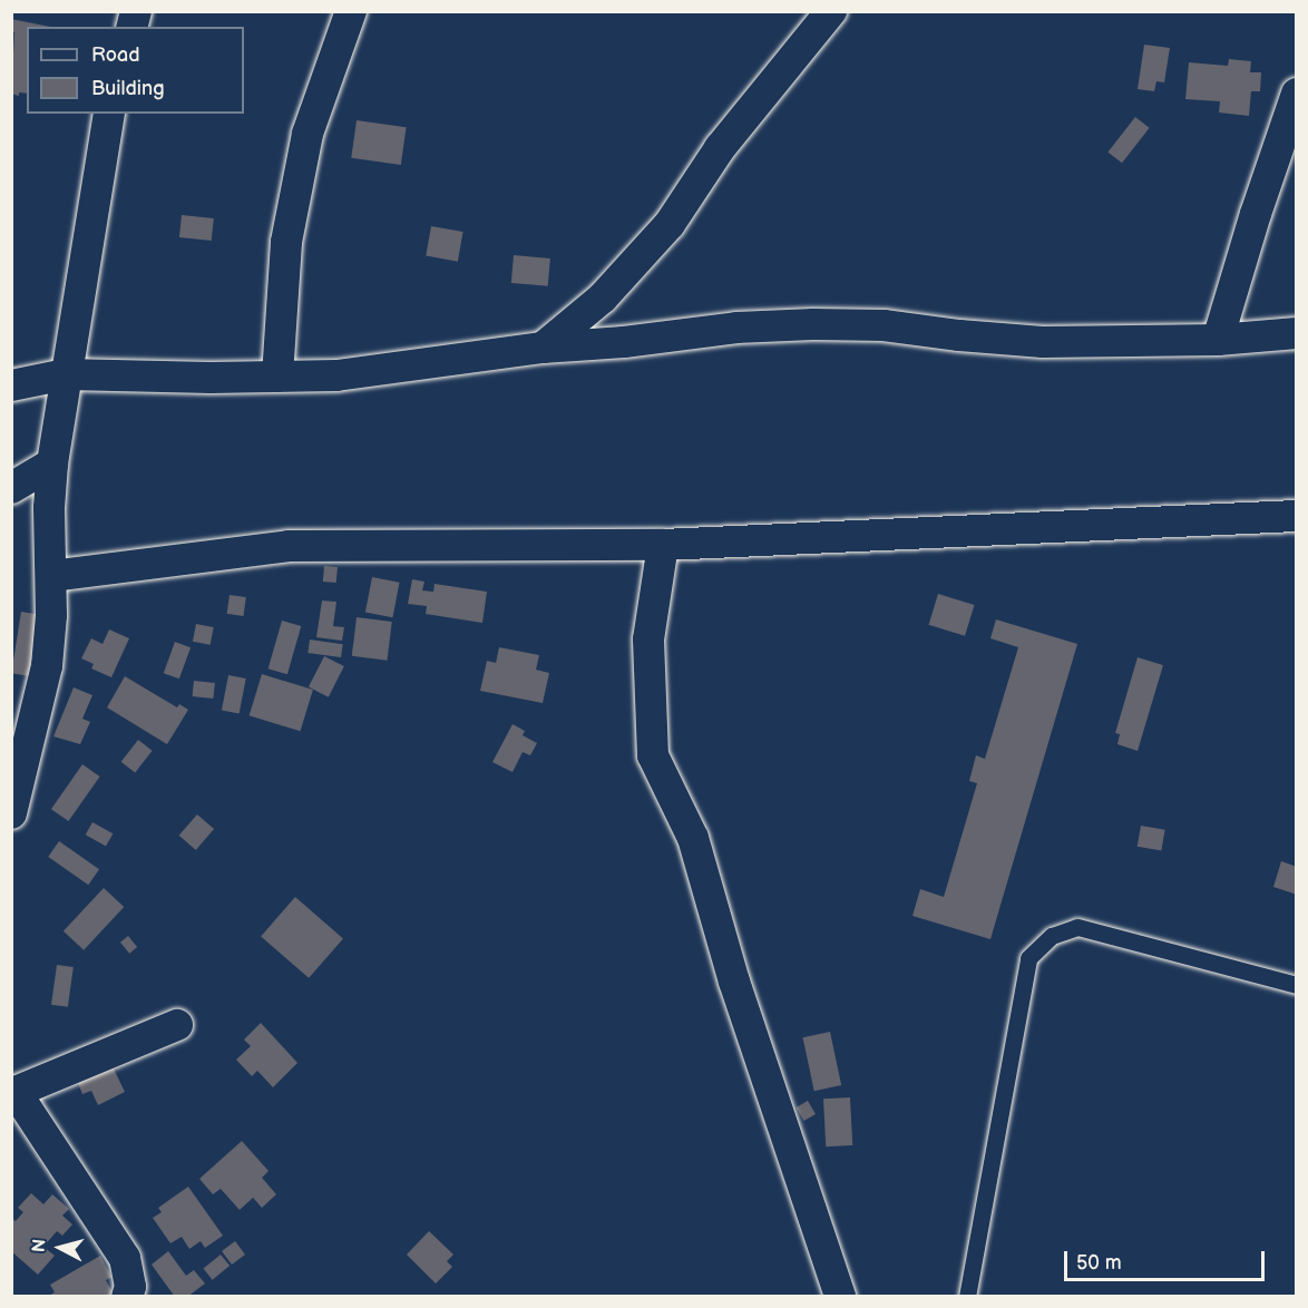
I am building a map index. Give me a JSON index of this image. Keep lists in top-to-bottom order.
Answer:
{
  "legend": ["Road", "Building"],
  "scale_bar": "50 m",
  "north": "left"
}
